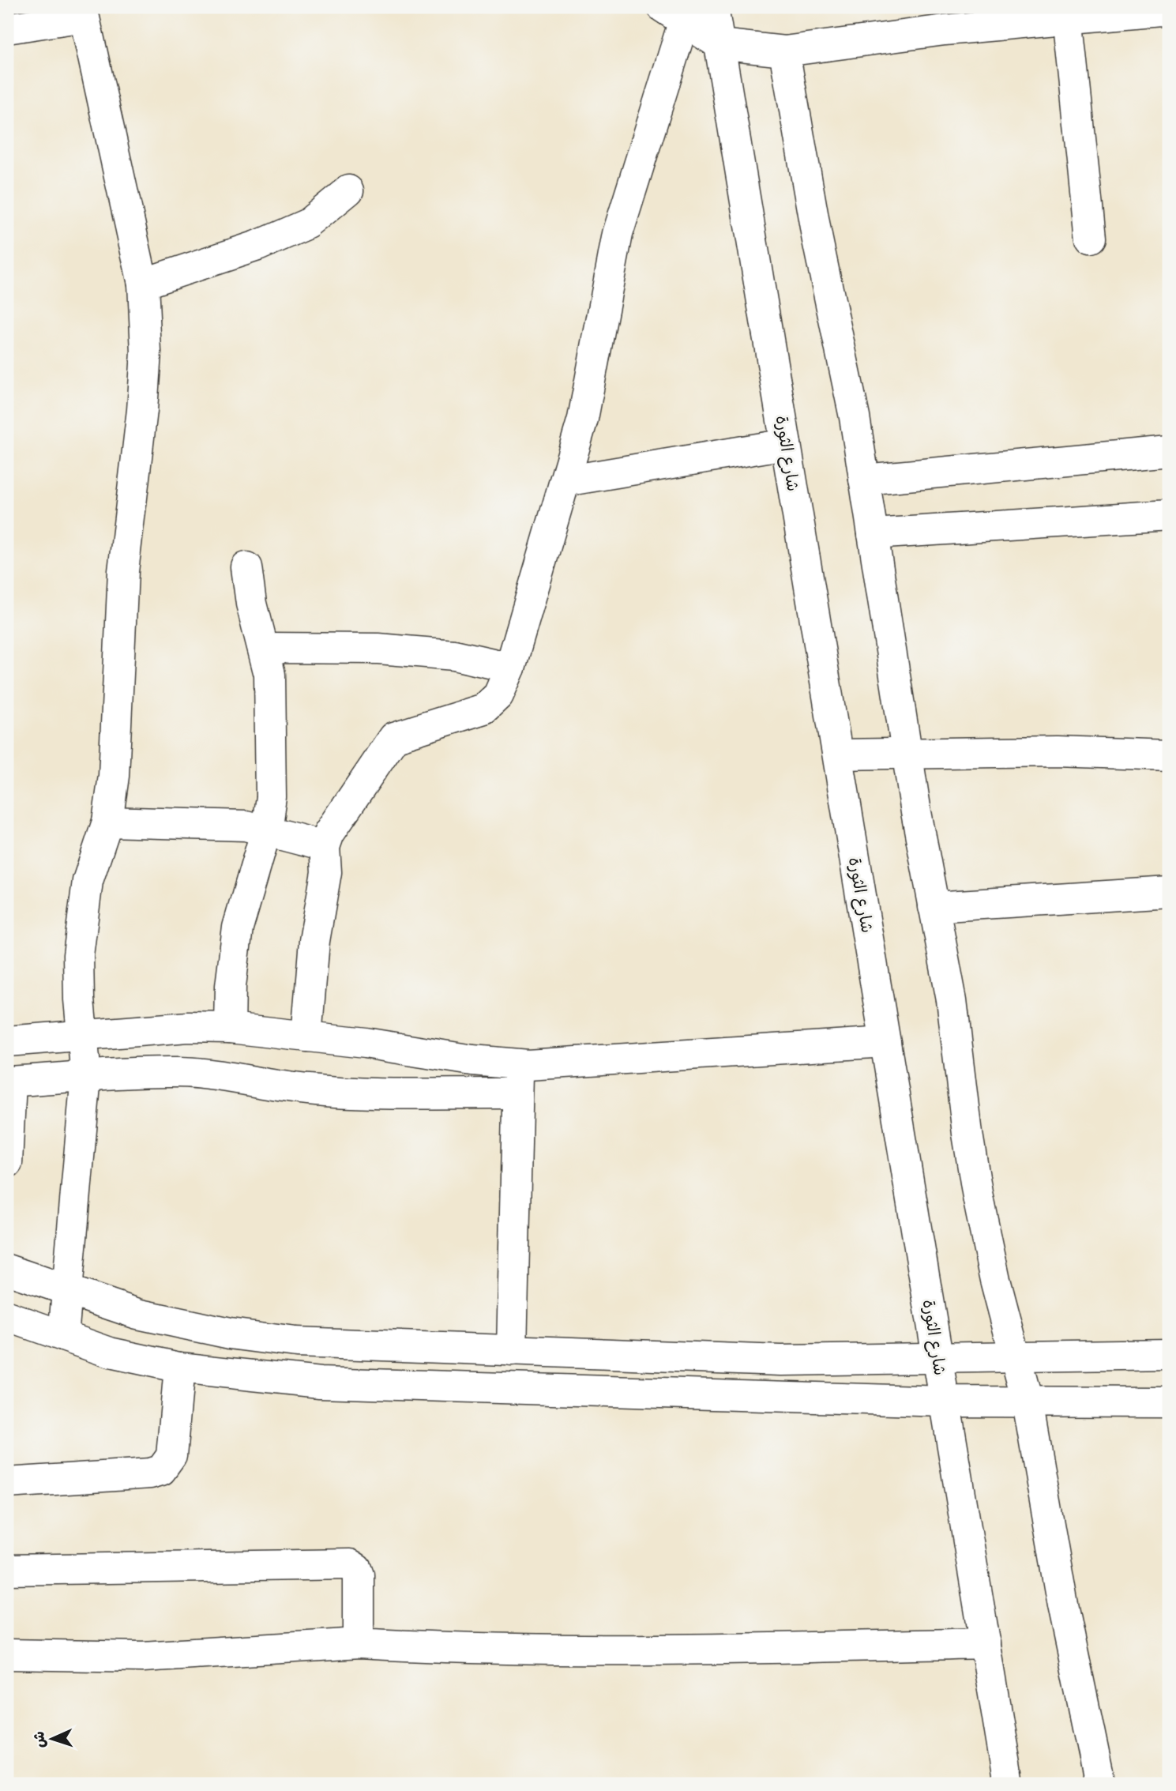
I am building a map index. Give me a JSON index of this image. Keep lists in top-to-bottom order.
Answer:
{
  "streets": {
    "street": ["شارع الثورة"]
  },
  "north": "left"
}
